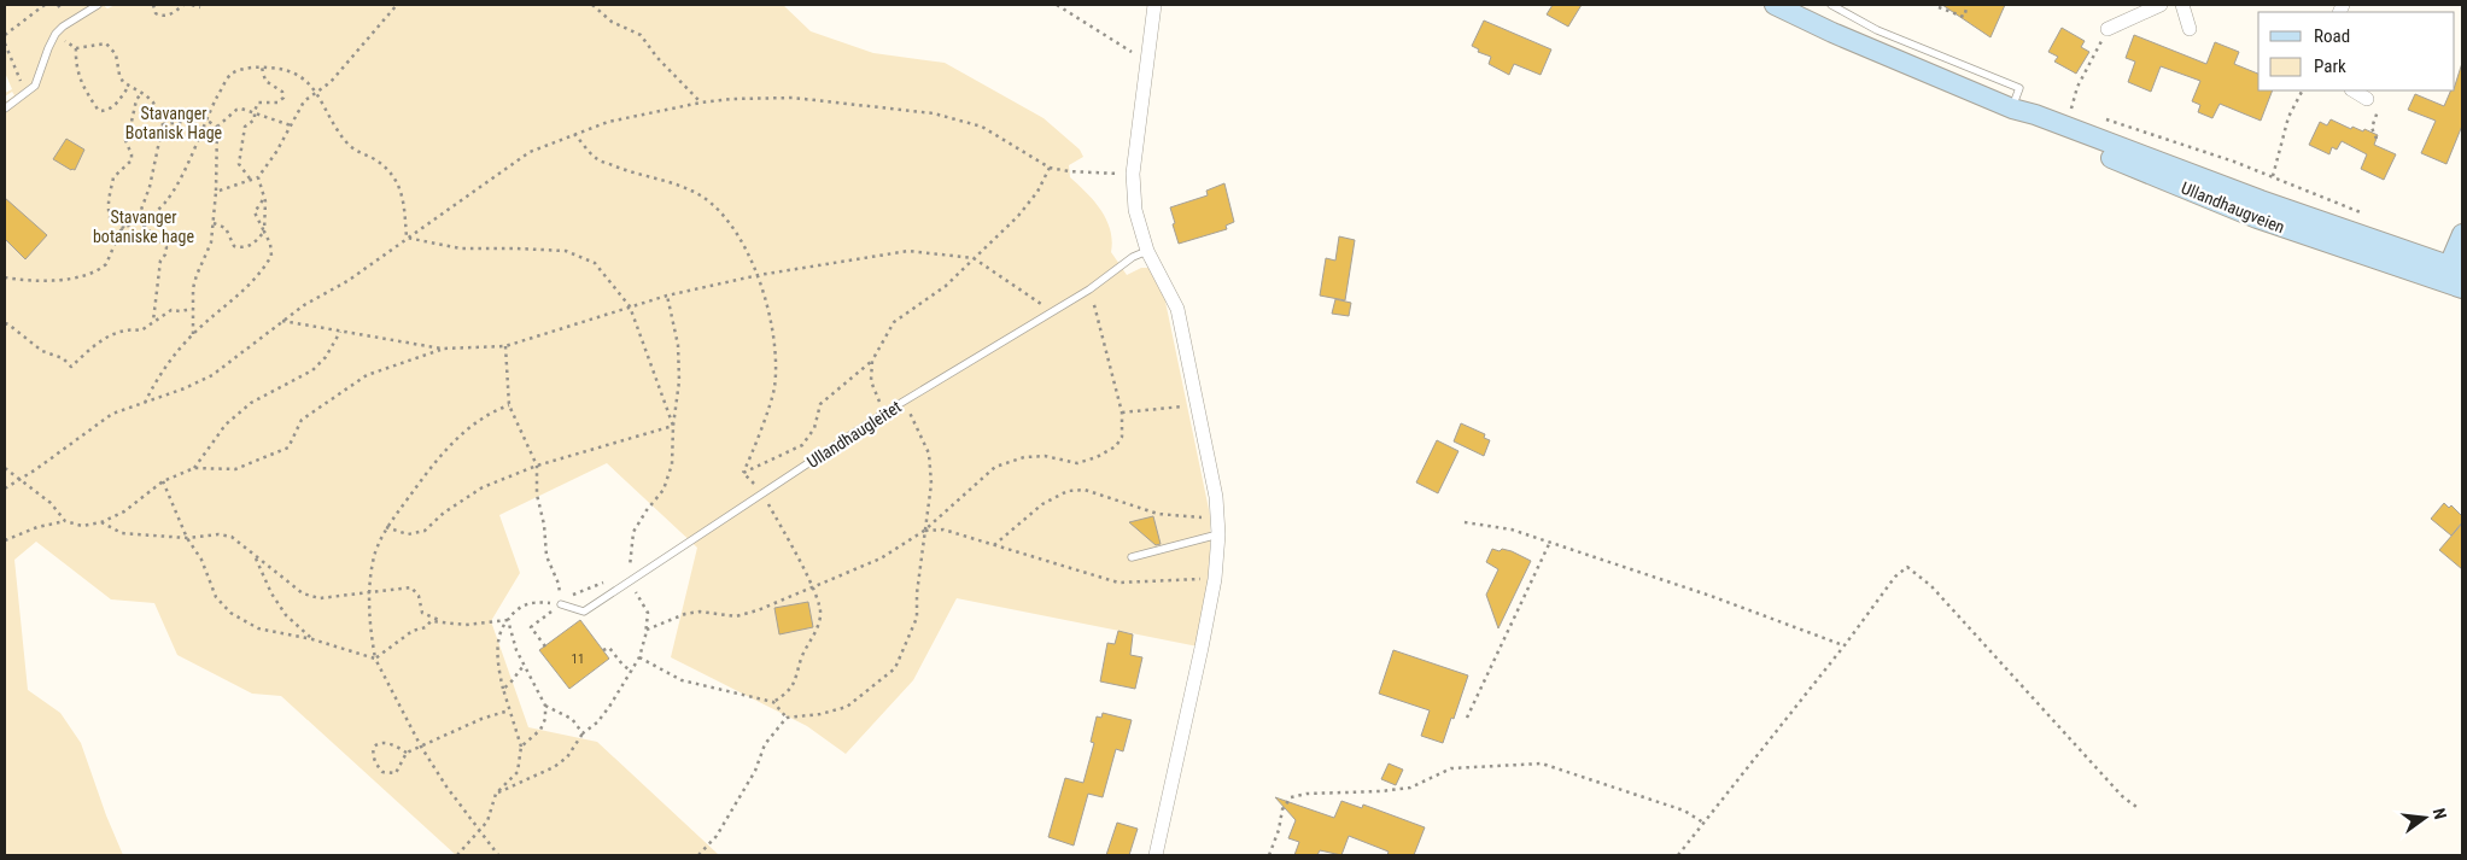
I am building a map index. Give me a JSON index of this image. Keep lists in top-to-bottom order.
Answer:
{
  "streets": {
    "main road": ["Ullandhaugveien"],
    "lane": ["Ullandhaugleitet"]
  },
  "parks": ["Stavanger Botanisk Hage", "Stavanger botaniske hage"],
  "house_numbers": ["11"],
  "legend": ["Road", "Park"],
  "north": "right"
}
